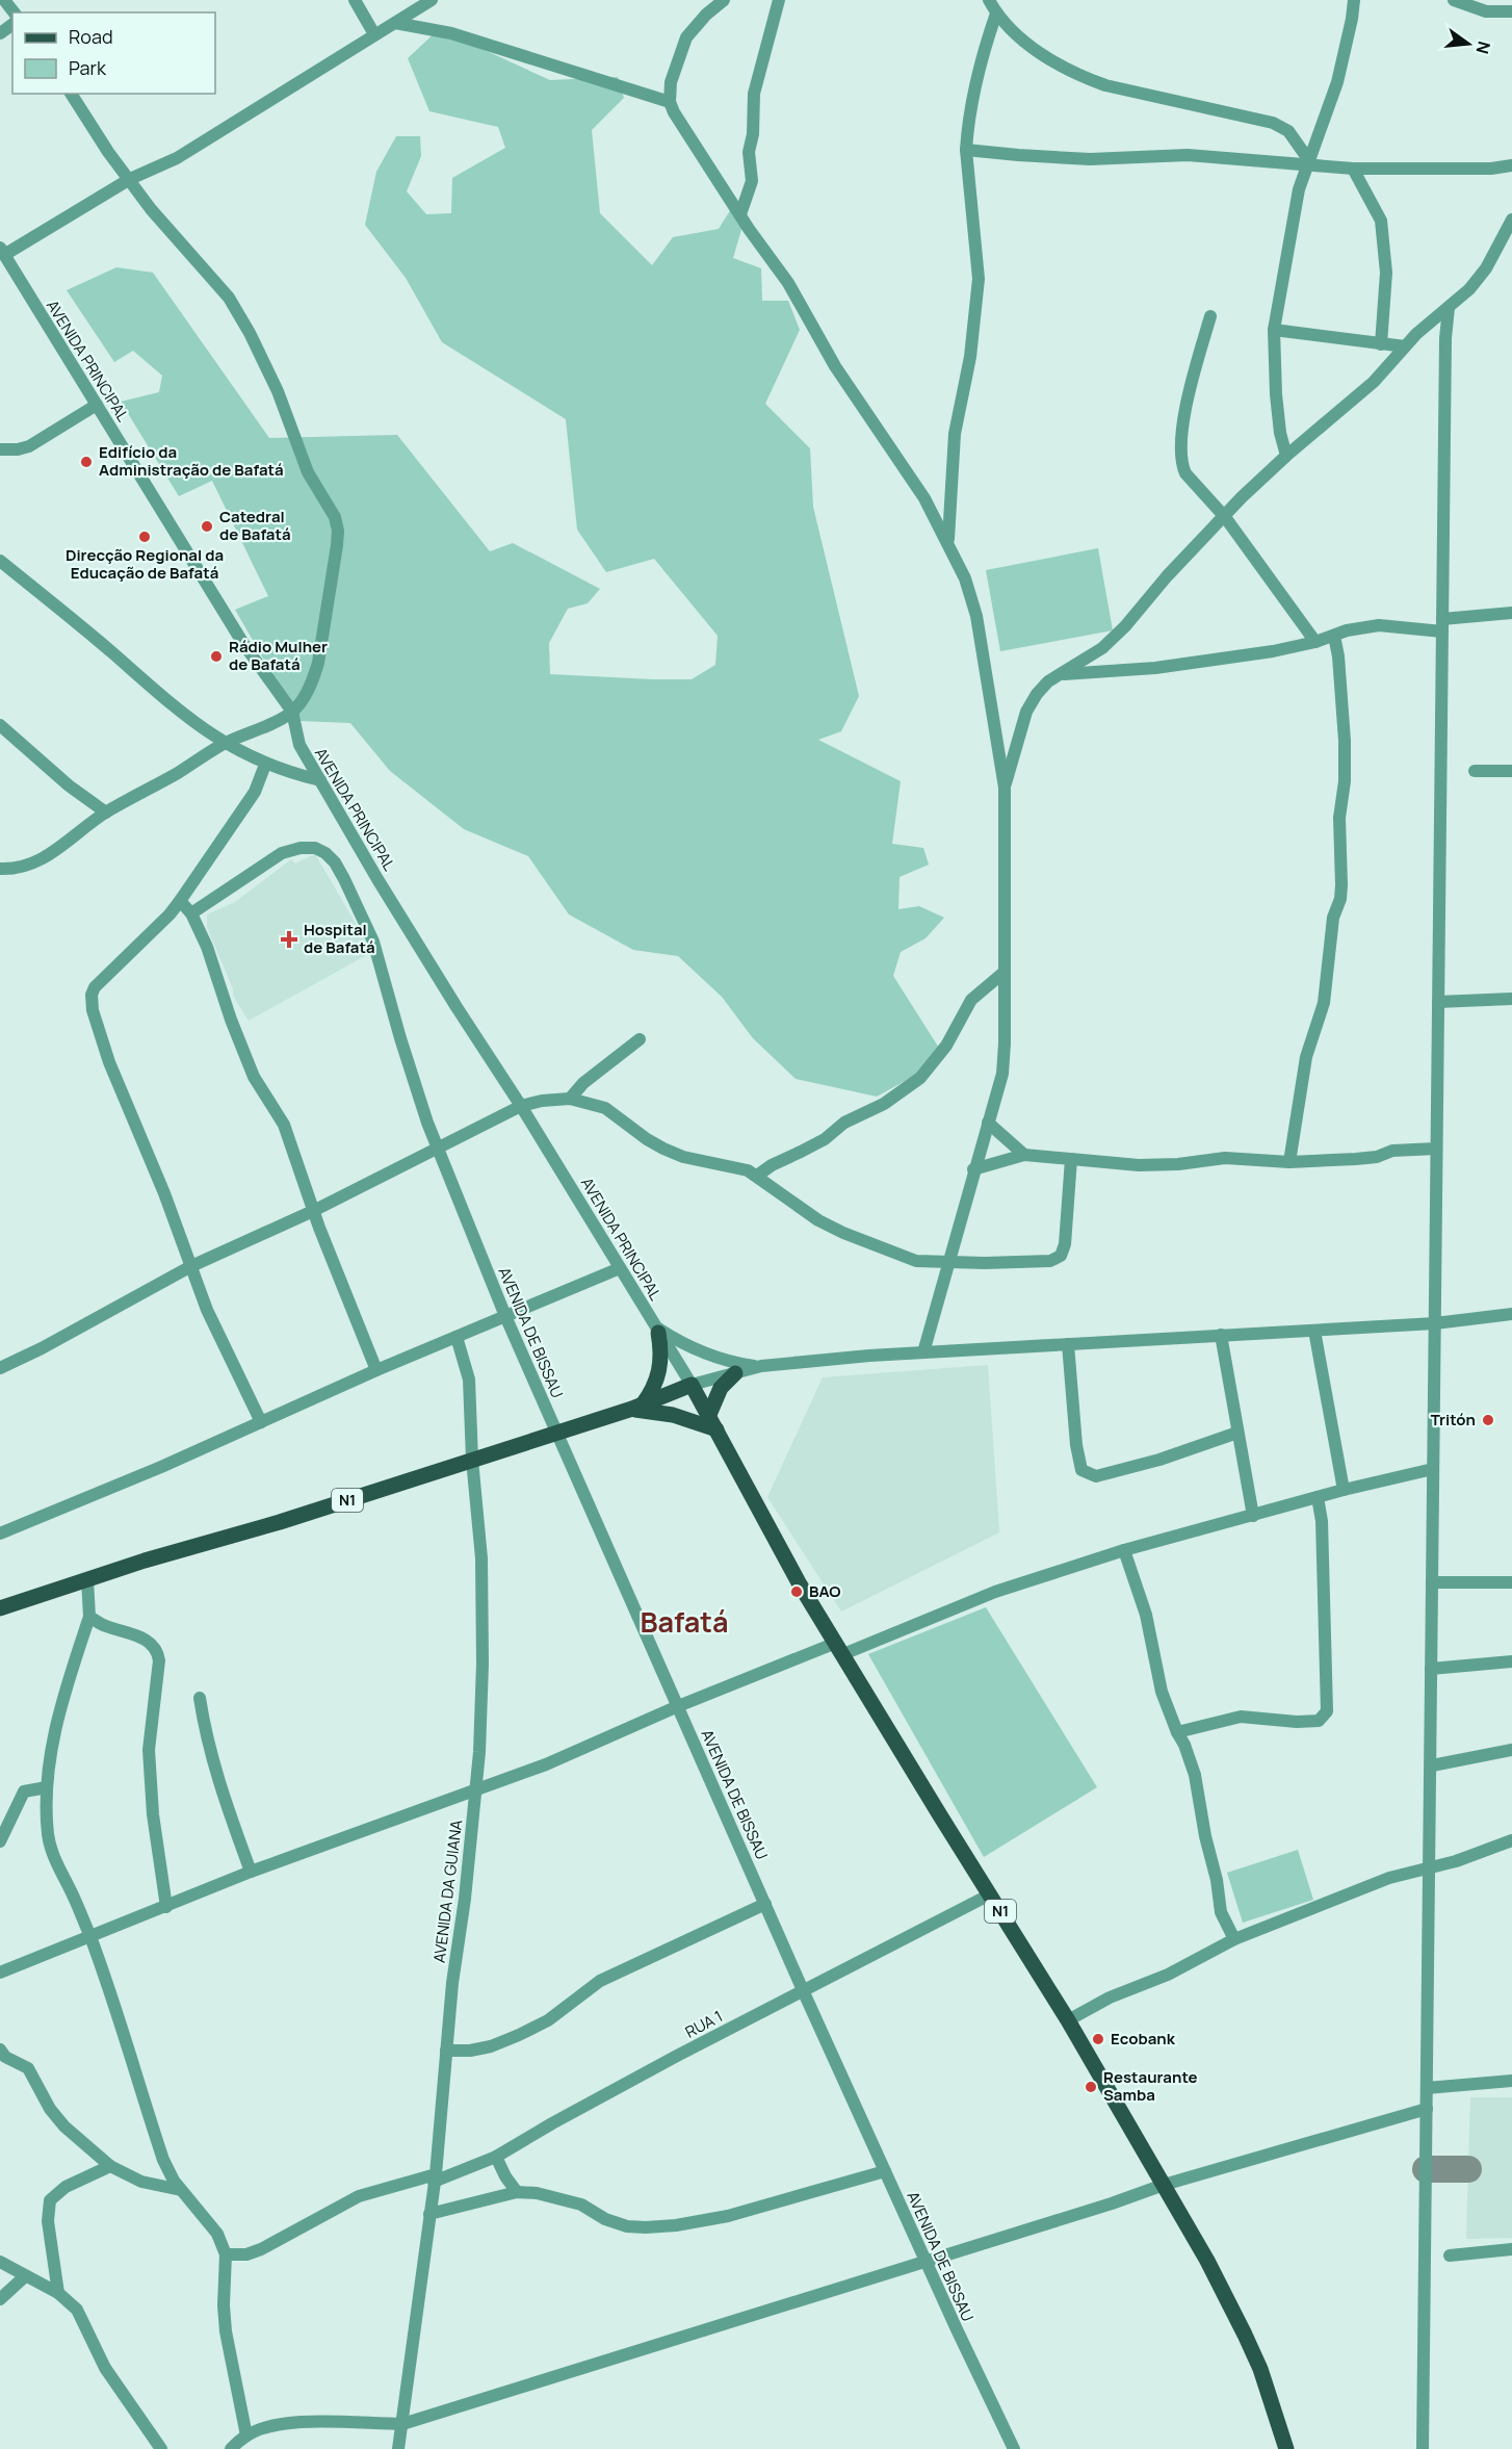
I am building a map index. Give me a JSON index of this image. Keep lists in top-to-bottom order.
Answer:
{
  "streets": {
    "main road": ["N1"],
    "street": [
      "AVENIDA PRINCIPAL",
      "AVENIDA DE BISSAU",
      "AVENIDA DA GUIANA",
      "RUA 1"
    ]
  },
  "crossings": [
    ["AVENIDA PRINCIPAL", "N1"],
    ["AVENIDA DE BISSAU", "N1"],
    ["AVENIDA DE BISSAU", "RUA 1"],
    ["N1", "AVENIDA DA GUIANA"],
    ["N1", "RUA 1"],
    ["AVENIDA DA GUIANA", "RUA 1"]
  ],
  "districts": ["Bafatá"],
  "places": {
    "other": [
      "Edifício da Administração de Bafatá",
      "Catedral de Bafatá",
      "Direcção Regional da Educação de Bafatá",
      "Rádio Mulher de Bafatá",
      "Tritón",
      "BAO",
      "Ecobank",
      "Restaurante Samba"
    ],
    "health": ["Hospital de Bafatá"]
  },
  "legend": ["Road", "Park"],
  "north": "right"
}
